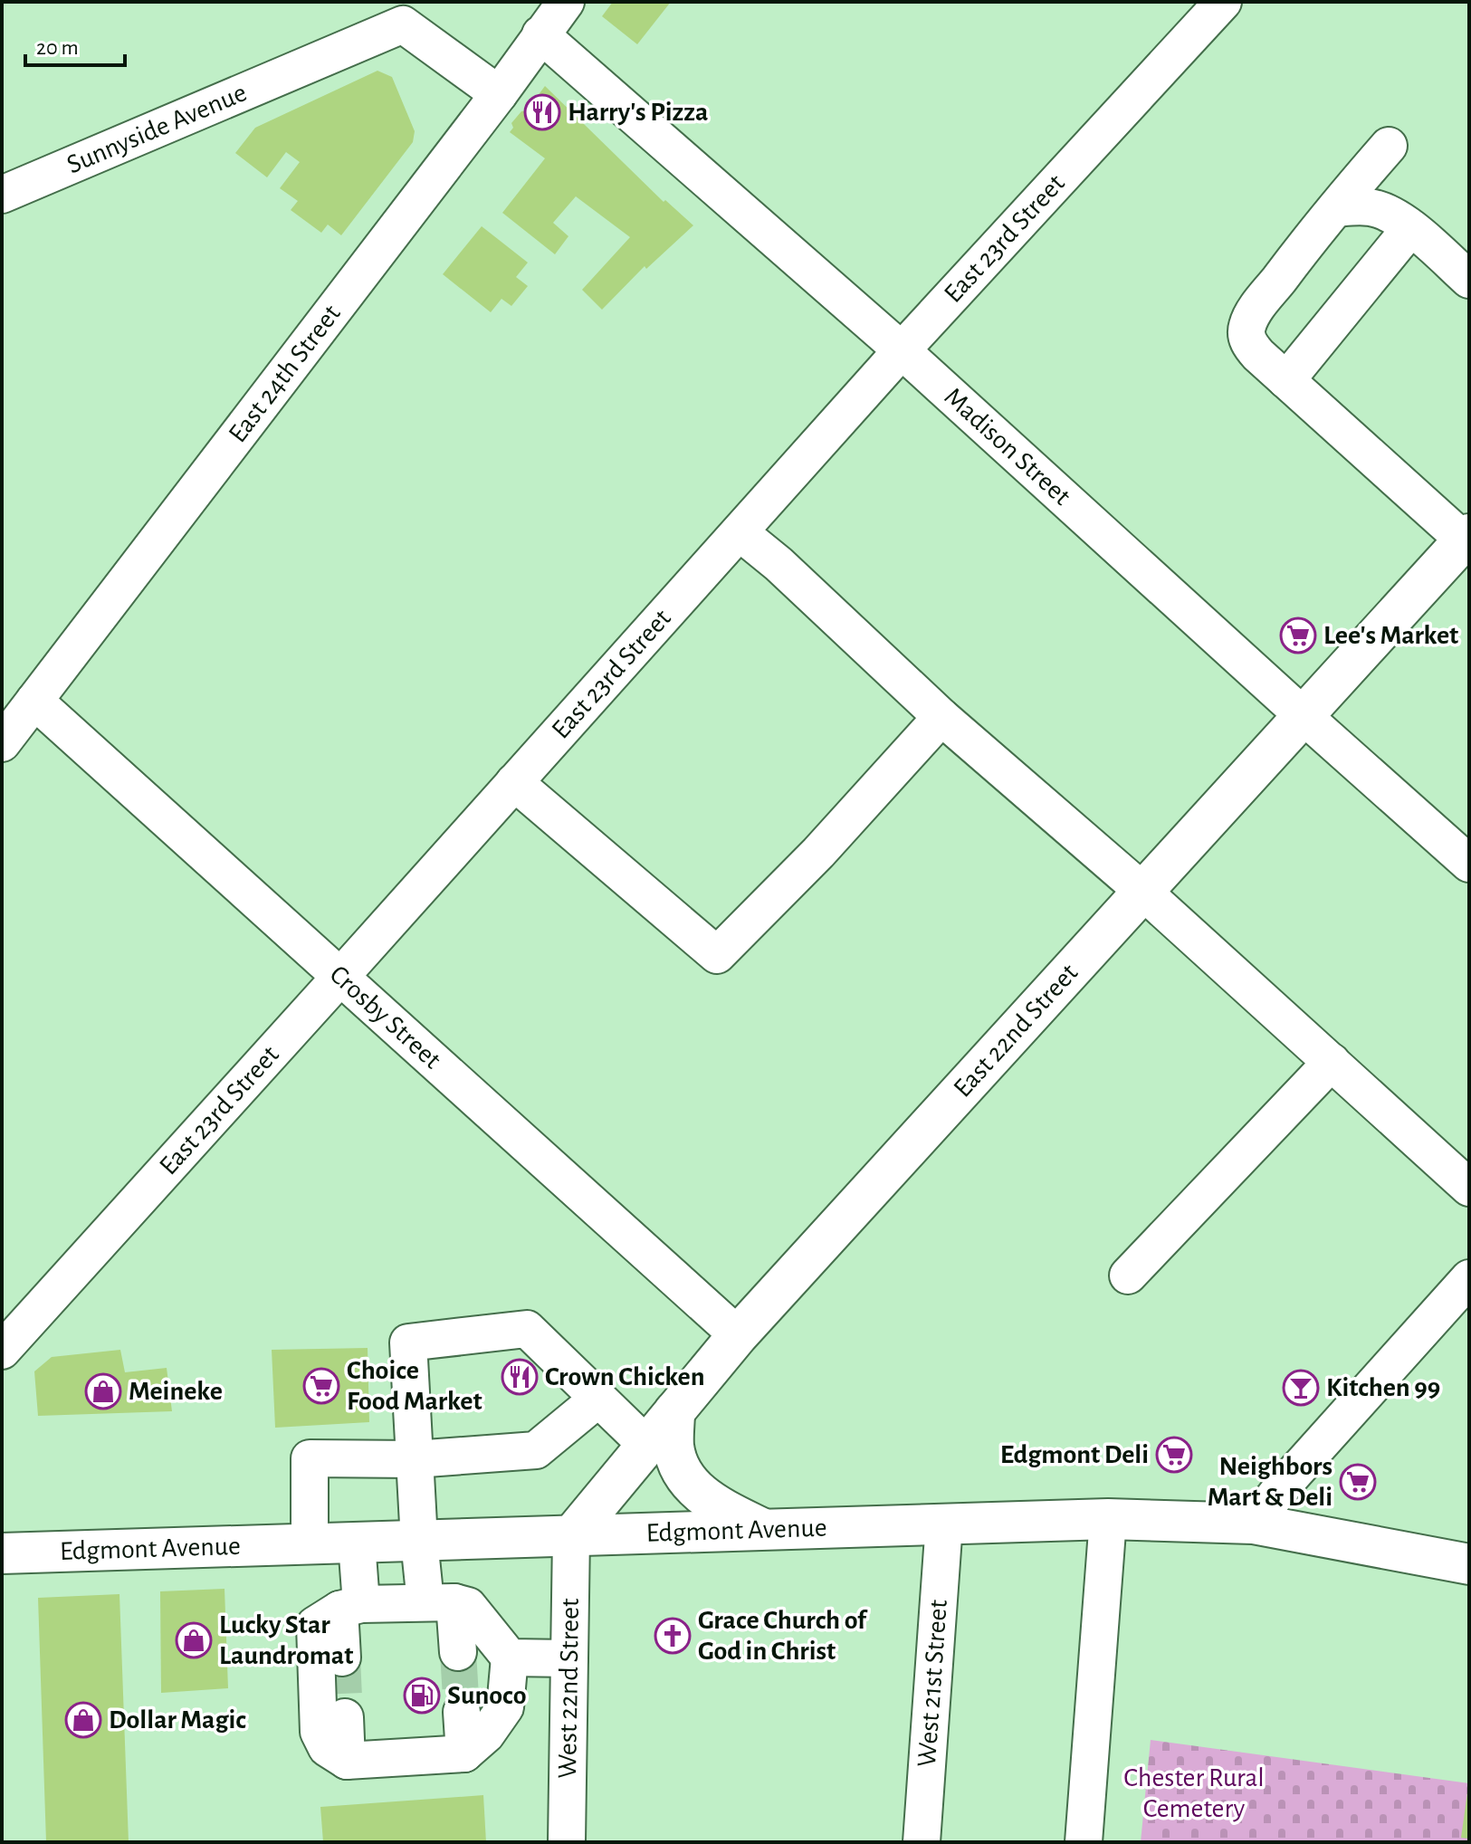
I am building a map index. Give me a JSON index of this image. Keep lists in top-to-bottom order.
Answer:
{
  "streets": {
    "main road": ["East 22nd Street", "Edgmont Avenue"],
    "street": [
      "Sunnyside Avenue",
      "East 23rd Street",
      "East 24th Street",
      "Madison Street",
      "Crosby Street",
      "West 21st Street",
      "West 22nd Street"
    ]
  },
  "crossings": [
    ["Sunnyside Avenue", "East 24th Street"],
    ["East 23rd Street", "Madison Street"],
    ["East 23rd Street", "Crosby Street"],
    ["East 24th Street", "Madison Street"],
    ["East 24th Street", "Crosby Street"],
    ["Madison Street", "East 22nd Street"],
    ["Crosby Street", "East 22nd Street"],
    ["East 22nd Street", "Edgmont Avenue"],
    ["East 22nd Street", "West 22nd Street"],
    ["Edgmont Avenue", "West 21st Street"],
    ["Edgmont Avenue", "West 22nd Street"]
  ],
  "parks": ["Chester Rural Cemetery"],
  "places": {
    "restaurant": ["Harry's Pizza", "Crown Chicken"],
    "supermarket": [
      "Lee's Market",
      "Choice Food Market",
      "Edgmont Deli",
      "Neighbors Mart & Deli"
    ],
    "bar": ["Kitchen 99"],
    "shop": ["Meineke", "Lucky Star Laundromat", "Dollar Magic"],
    "church": ["Grace Church of God in Christ"],
    "fuel station": ["Sunoco"]
  },
  "scale_bar": "20 m"
}
